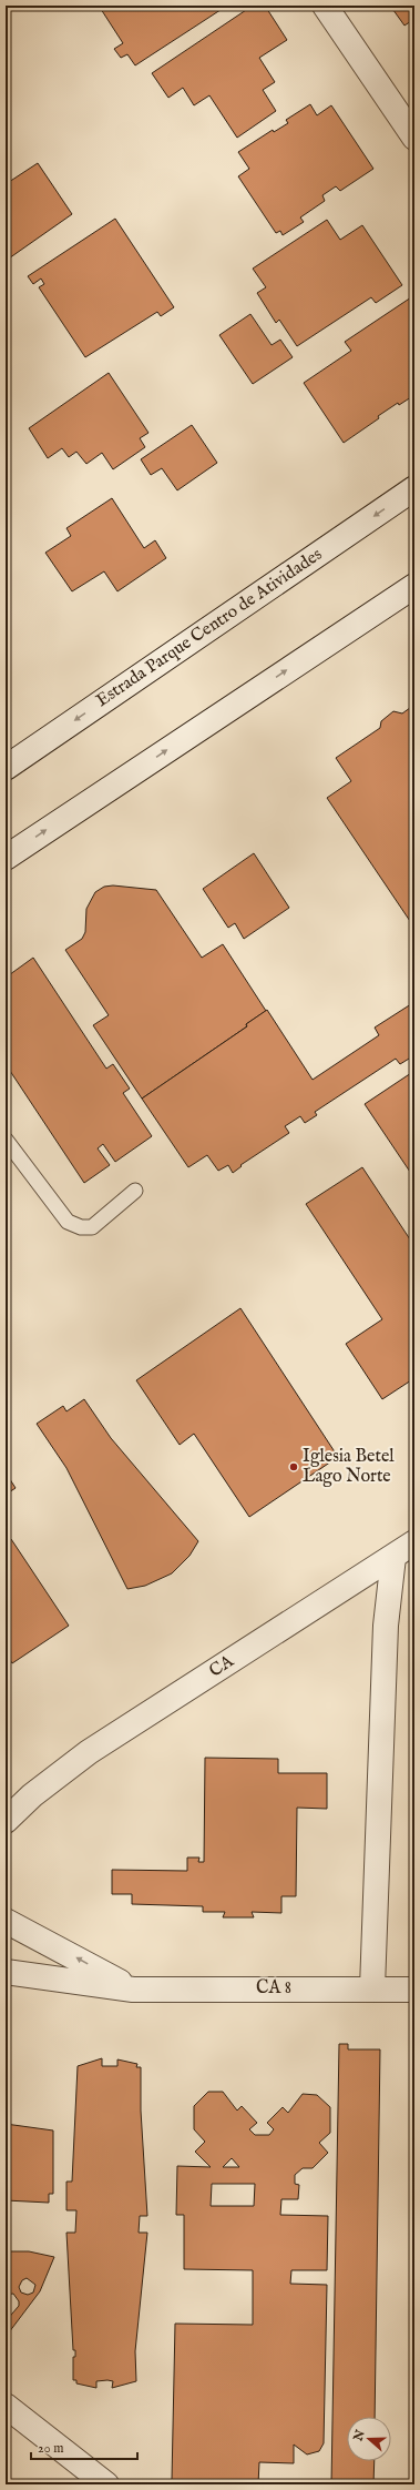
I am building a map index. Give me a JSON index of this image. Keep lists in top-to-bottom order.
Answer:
{
  "streets": {
    "street": ["Estrada Parque Centro de Atividades", "CA", "CA 8"]
  },
  "places": ["Iglesia Betel Lago Norte"],
  "scale_bar": "20 m",
  "north": "left"
}
